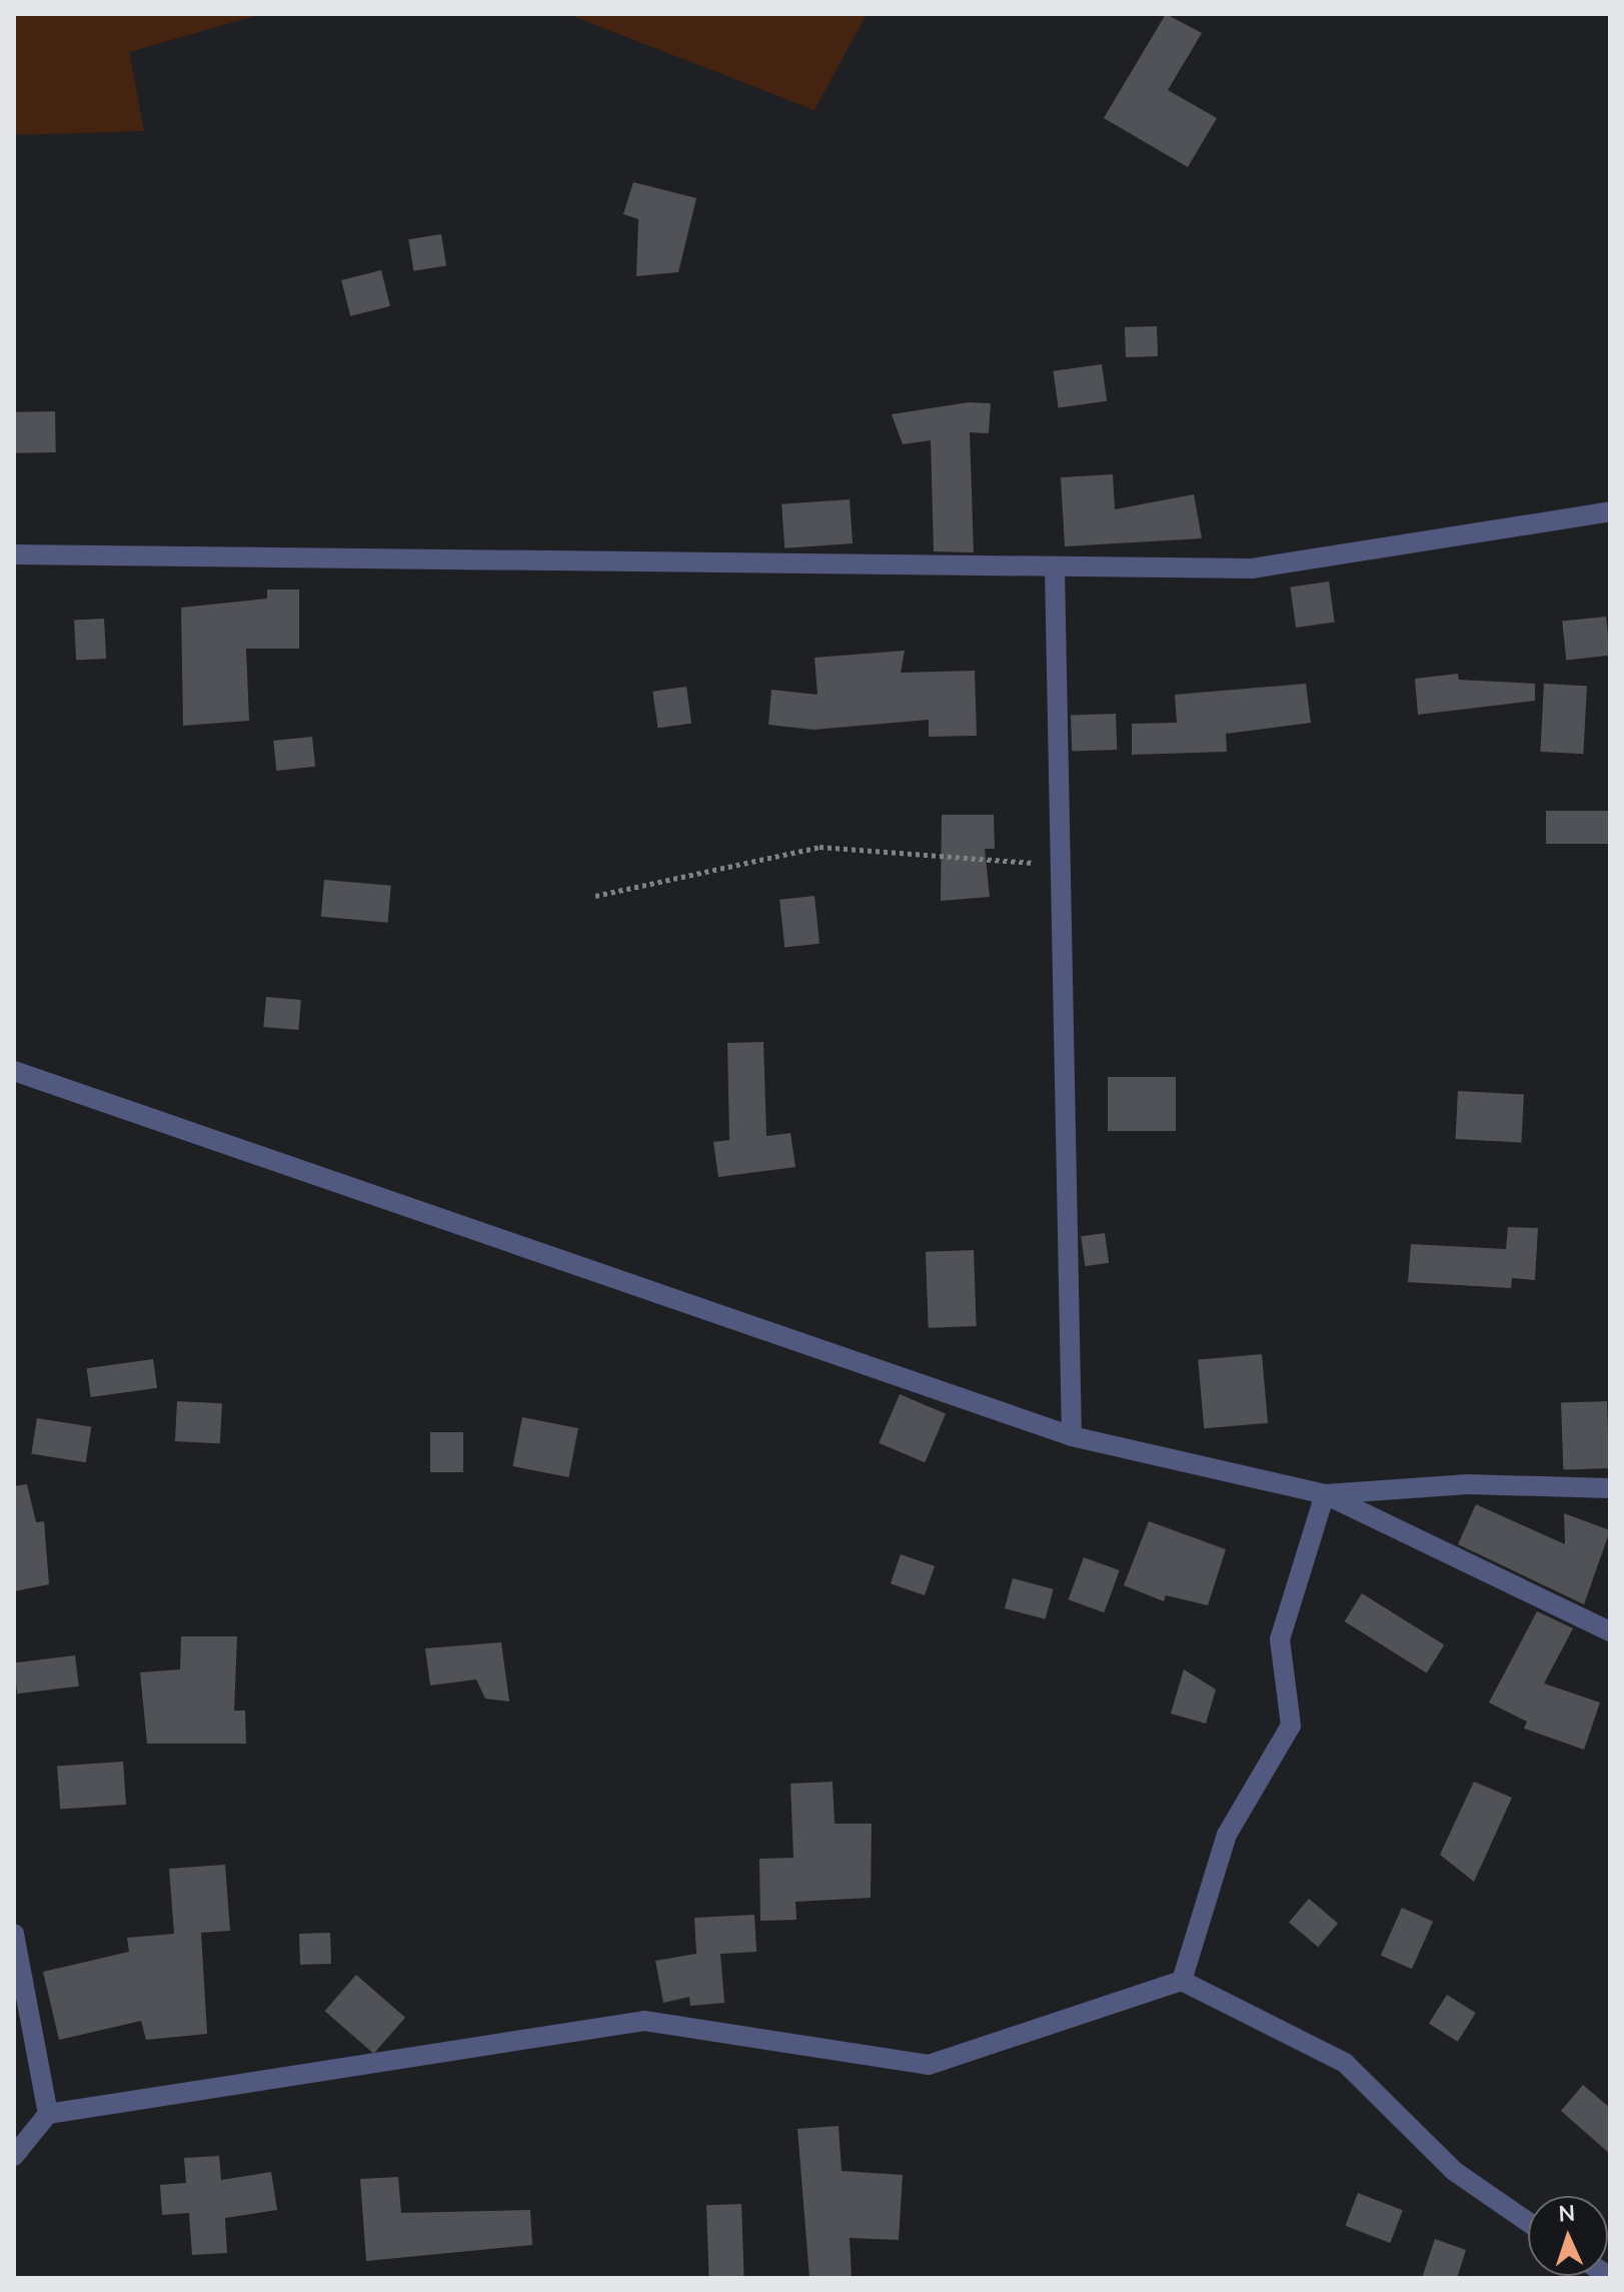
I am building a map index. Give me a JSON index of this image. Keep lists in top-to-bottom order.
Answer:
{
  "north": "top"
}
